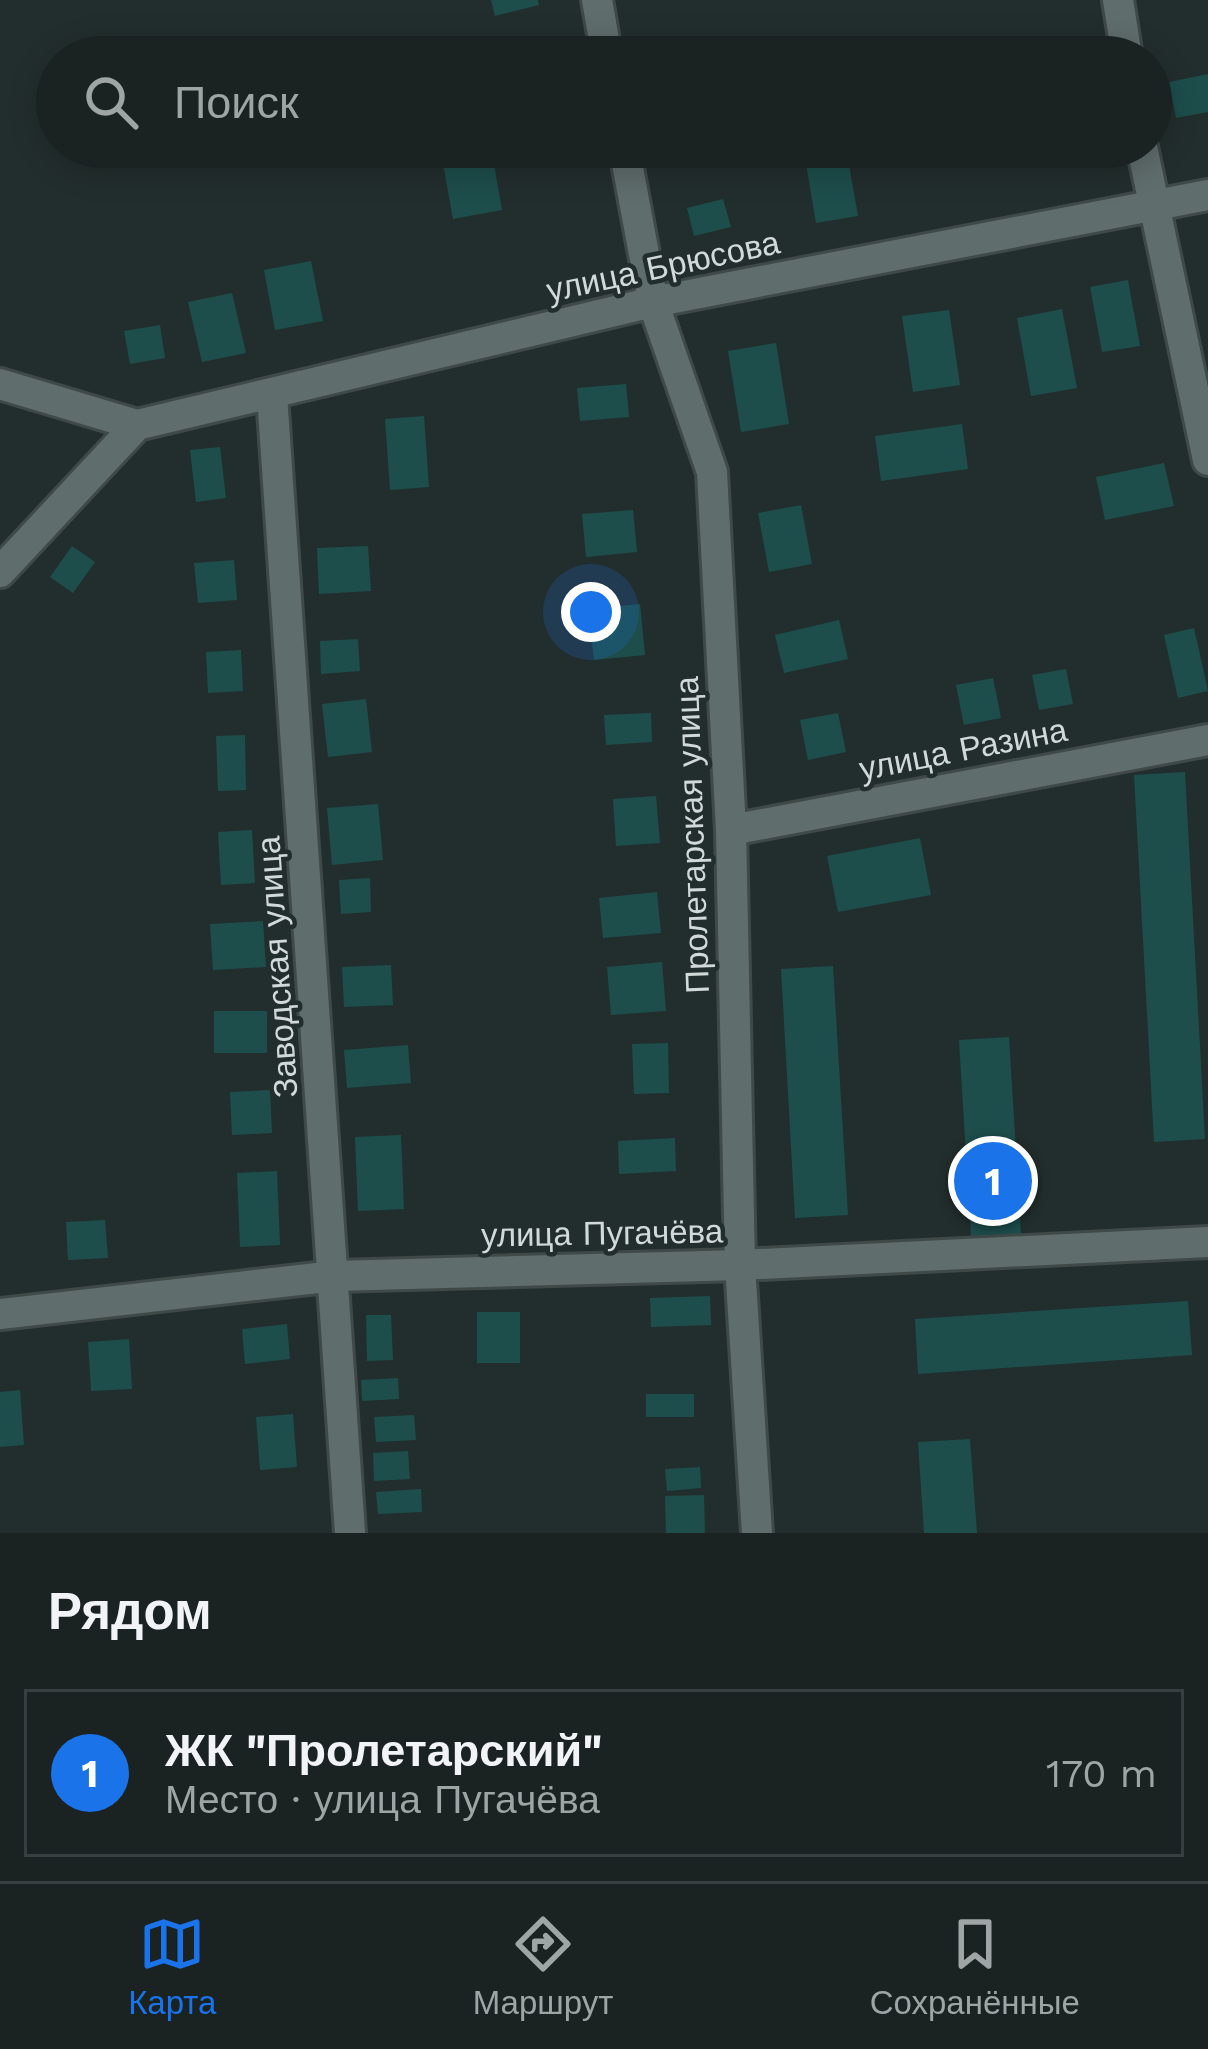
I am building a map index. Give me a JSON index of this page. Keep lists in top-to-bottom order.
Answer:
{
  "streets": {
    "street": [
      "улица Брюсова",
      "улица Разина",
      "Пролетарская улица",
      "Заводская улица",
      "улица Пугачёва"
    ]
  },
  "crossings": [
    ["улица Брюсова", "Пролетарская улица"],
    ["улица Брюсова", "Заводская улица"],
    ["улица Разина", "Пролетарская улица"],
    ["Пролетарская улица", "улица Пугачёва"],
    ["Заводская улица", "улица Пугачёва"]
  ],
  "page": {
    "search": "Поиск",
    "pins": "1",
    "heading": "Рядом",
    "list": [
      {
        "mark": "1",
        "name": "ЖК \"Пролетарский\"",
        "note": "Место · улица Пугачёва",
        "value": "170 m"
      }
    ],
    "nav": ["Карта", "Маршрут", "Сохранённые"]
  }
}
